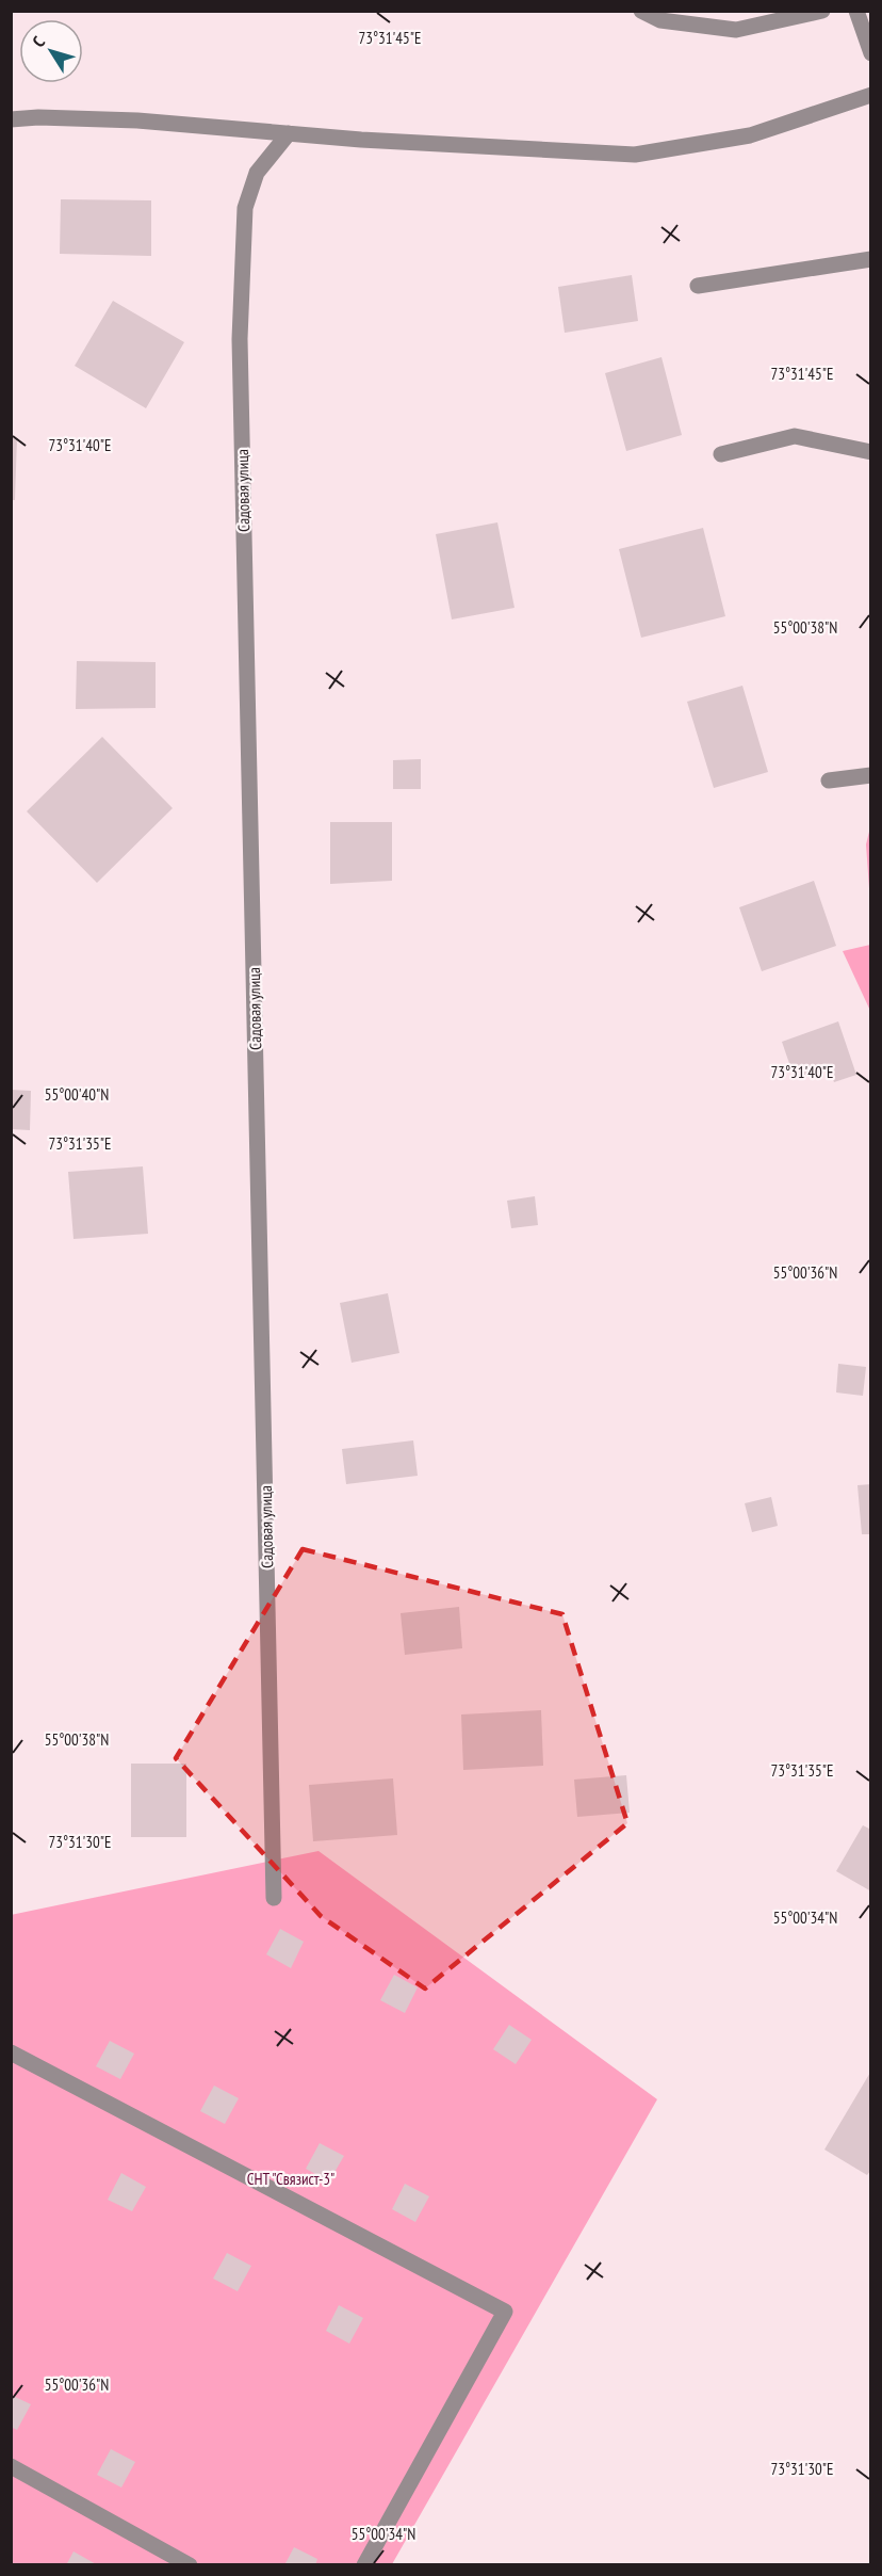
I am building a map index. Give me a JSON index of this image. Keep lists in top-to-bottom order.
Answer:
{
  "streets": {
    "street": ["Садовая улица"]
  },
  "parks": ["СНТ \"Связист-3\""],
  "north": "top left",
  "coordinates": [
    "73°31'45\"E",
    "73°31'40\"E",
    "55°00'38\"N",
    "55°00'40\"N",
    "73°31'35\"E",
    "55°00'36\"N",
    "73°31'30\"E",
    "55°00'34\"N"
  ]
}
